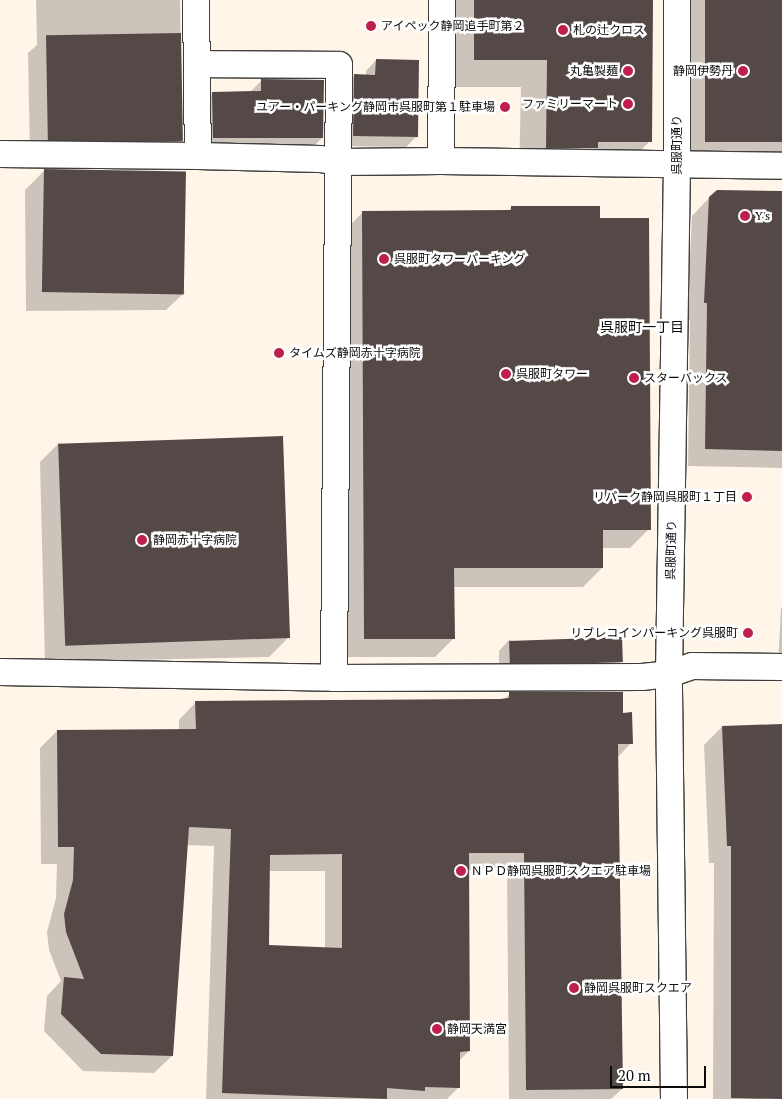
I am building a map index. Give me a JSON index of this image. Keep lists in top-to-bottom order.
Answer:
{
  "streets": {
    "street": ["呉服町通り"]
  },
  "districts": ["呉服町一丁目"],
  "places": [
    "アイペック静岡追手町第２",
    "札の辻クロス",
    "丸亀製麺",
    "静岡伊勢丹",
    "ファミリーマート",
    "ユアー・パーキング静岡市呉服町第１駐車場",
    "Y's",
    "呉服町タワーパーキング",
    "タイムズ静岡赤十字病院",
    "呉服町タワー",
    "スターバックス",
    "リパーク静岡呉服町１丁目",
    "静岡赤十字病院",
    "リブレコインパーキング呉服町",
    "ＮＰＤ静岡呉服町スクエア駐車場",
    "静岡呉服町スクエア",
    "静岡天満宮"
  ],
  "scale_bar": "20 m"
}
